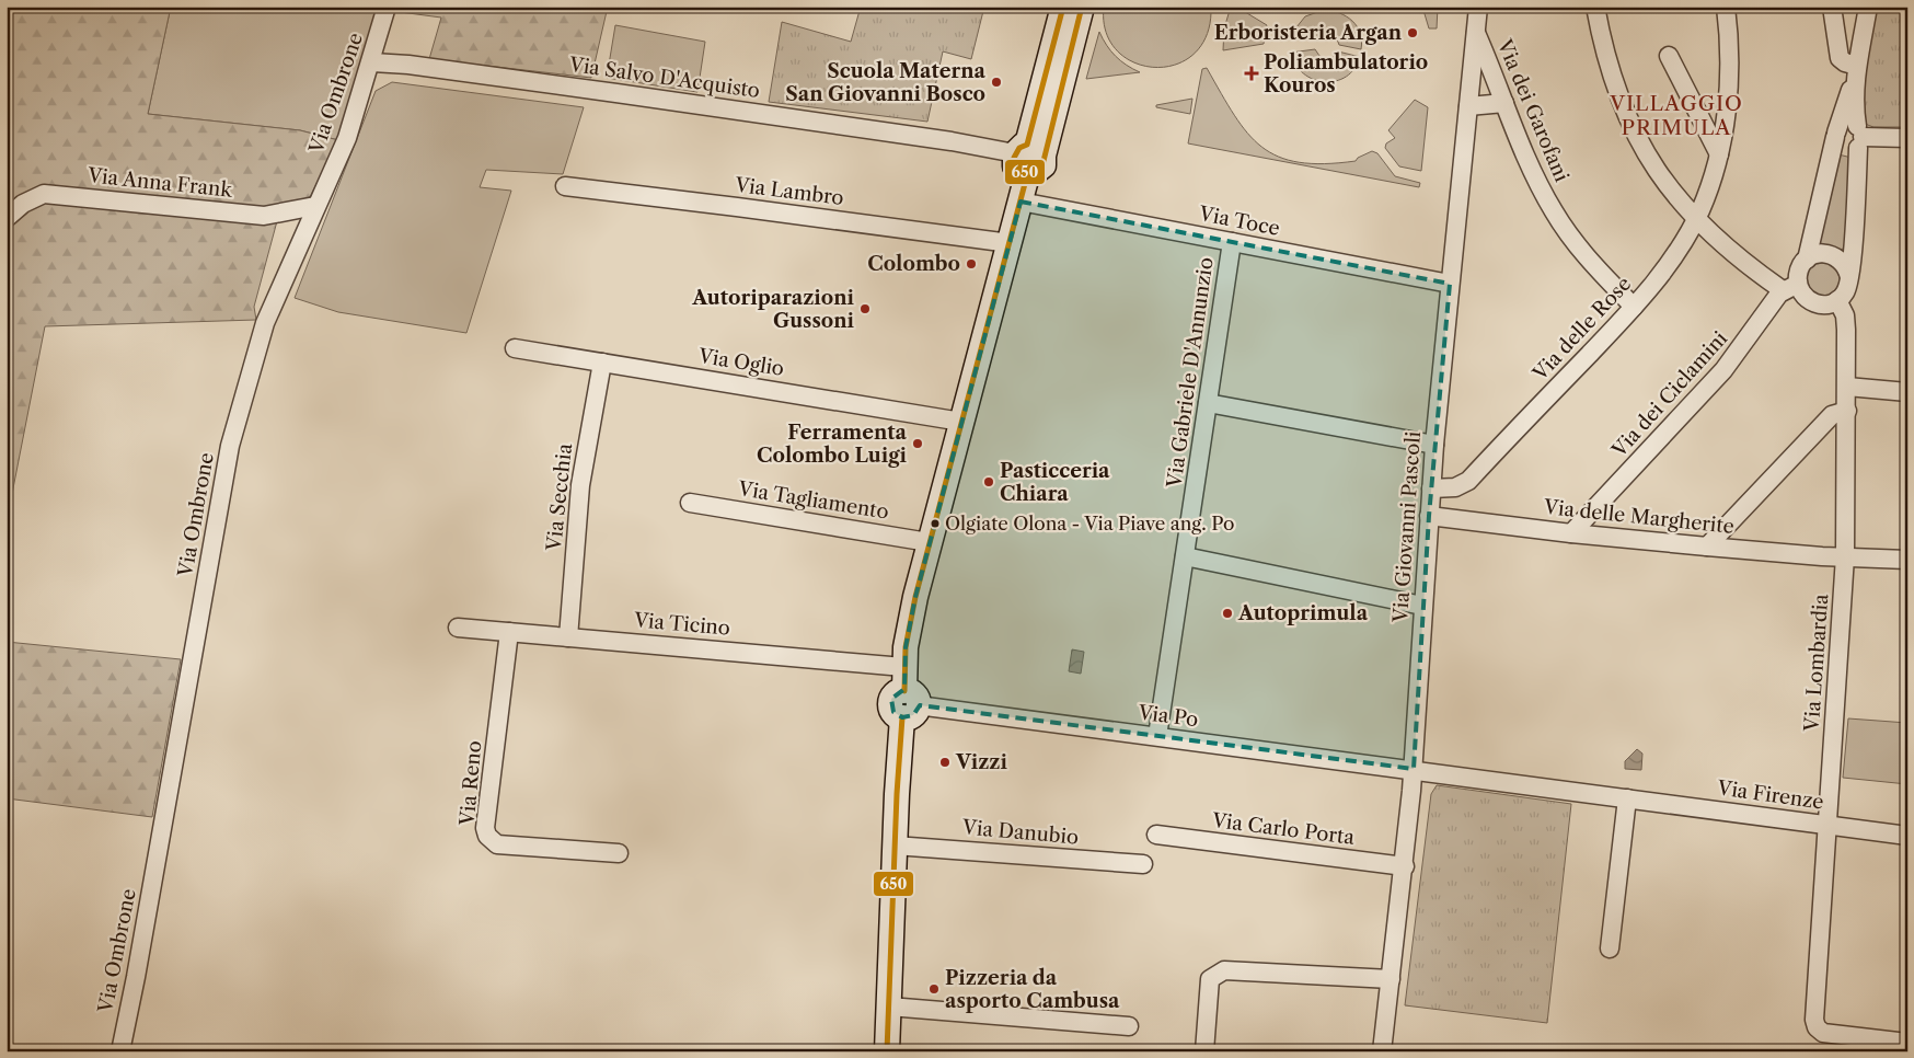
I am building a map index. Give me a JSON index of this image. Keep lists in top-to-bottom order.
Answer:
{
  "streets": {
    "street": [
      "Via Salvo D'Acquisto",
      "Via Ombrone",
      "Via dei Garofani",
      "Via Anna Frank",
      "Via Lambro",
      "Via Toce",
      "Via delle Rose",
      "Via Oglio",
      "Via Gabriele D'Annunzio",
      "Via dei Ciclamini",
      "Via Secchia",
      "Via Tagliamento",
      "Via delle Margherite",
      "Via Giovanni Pascoli",
      "Via Ticino",
      "Via Lombardia",
      "Via Po",
      "Via Reno",
      "Via Firenze",
      "Via Carlo Porta",
      "Via Danubio"
    ]
  },
  "crossings": [
    ["Via Salvo D'Acquisto", "Via Ombrone"],
    ["Via Ombrone", "Via Anna Frank"],
    ["Via dei Garofani", "Via delle Rose"],
    ["Via dei Garofani", "Via Giovanni Pascoli"],
    ["Via Toce", "Via Gabriele D'Annunzio"],
    ["Via Toce", "Via Giovanni Pascoli"],
    ["Via delle Rose", "Via Giovanni Pascoli"],
    ["Via Oglio", "Via Secchia"],
    ["Via Gabriele D'Annunzio", "Via Po"],
    ["Via dei Ciclamini", "Via delle Margherite"],
    ["Via dei Ciclamini", "Via Lombardia"],
    ["Via Secchia", "Via Ticino"],
    ["Via delle Margherite", "Via Giovanni Pascoli"],
    ["Via delle Margherite", "Via Lombardia"],
    ["Via Giovanni Pascoli", "Via Po"],
    ["Via Giovanni Pascoli", "Via Firenze"],
    ["Via Giovanni Pascoli", "Via Carlo Porta"],
    ["Via Ticino", "Via Reno"],
    ["Via Lombardia", "Via Firenze"],
    ["Via Po", "Via Firenze"]
  ],
  "districts": ["VILLAGGIO PRIMULA"],
  "places": {
    "other": [
      "Erboristeria Argan",
      "Scuola Materna San Giovanni Bosco",
      "Colombo",
      "Autoriparazioni Gussoni",
      "Ferramenta Colombo Luigi",
      "Pasticceria Chiara",
      "Olgiate Olona - Via Piave ang. Po",
      "Autoprimula",
      "Vizzi",
      "Pizzeria da asporto Cambusa"
    ],
    "health": ["Poliambulatorio Kouros"]
  },
  "lines": ["transit line 650"]
}
